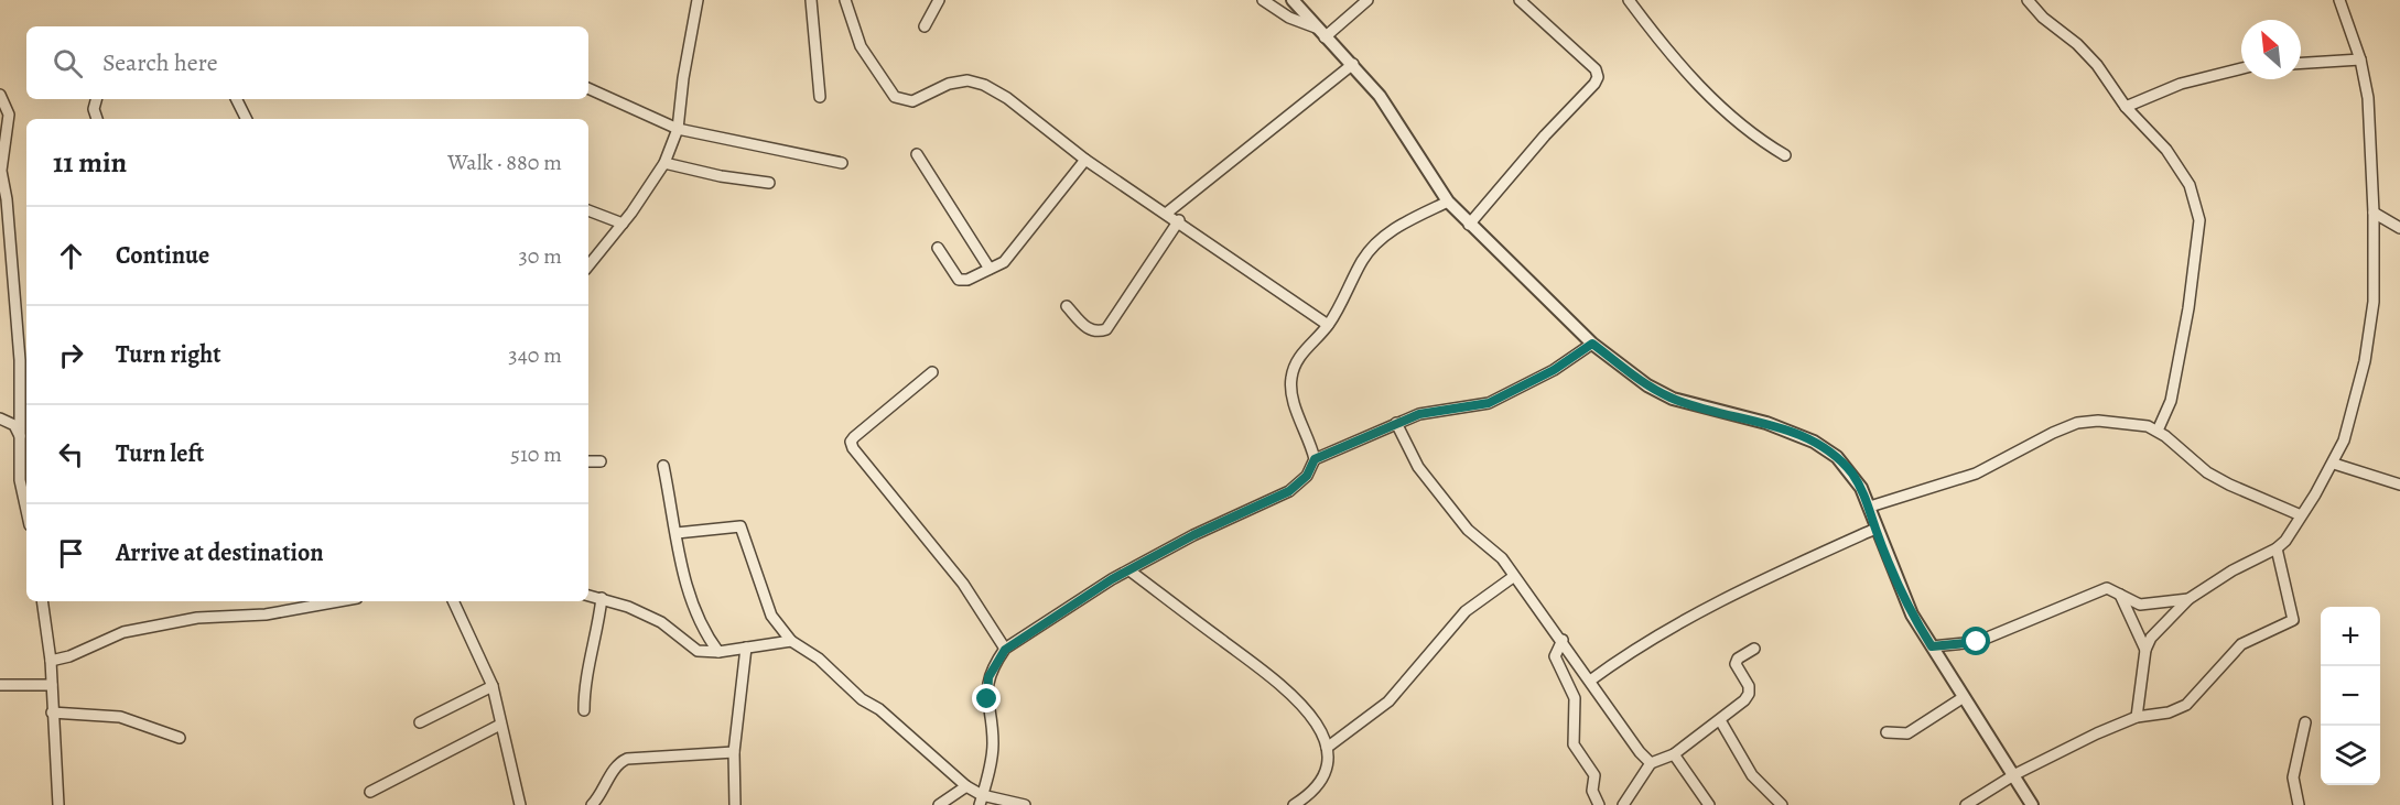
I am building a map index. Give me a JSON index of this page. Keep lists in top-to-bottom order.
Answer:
{
  "north": "top left",
  "page": {
    "search": "Search here",
    "heading": ["11 min", "Walk · 880 m"],
    "list": [
      ["Continue", "30 m"],
      ["Turn right", "340 m"],
      ["Turn left", "510 m"],
      "Arrive at destination"
    ],
    "map_buttons": ["+", "−"]
  }
}
